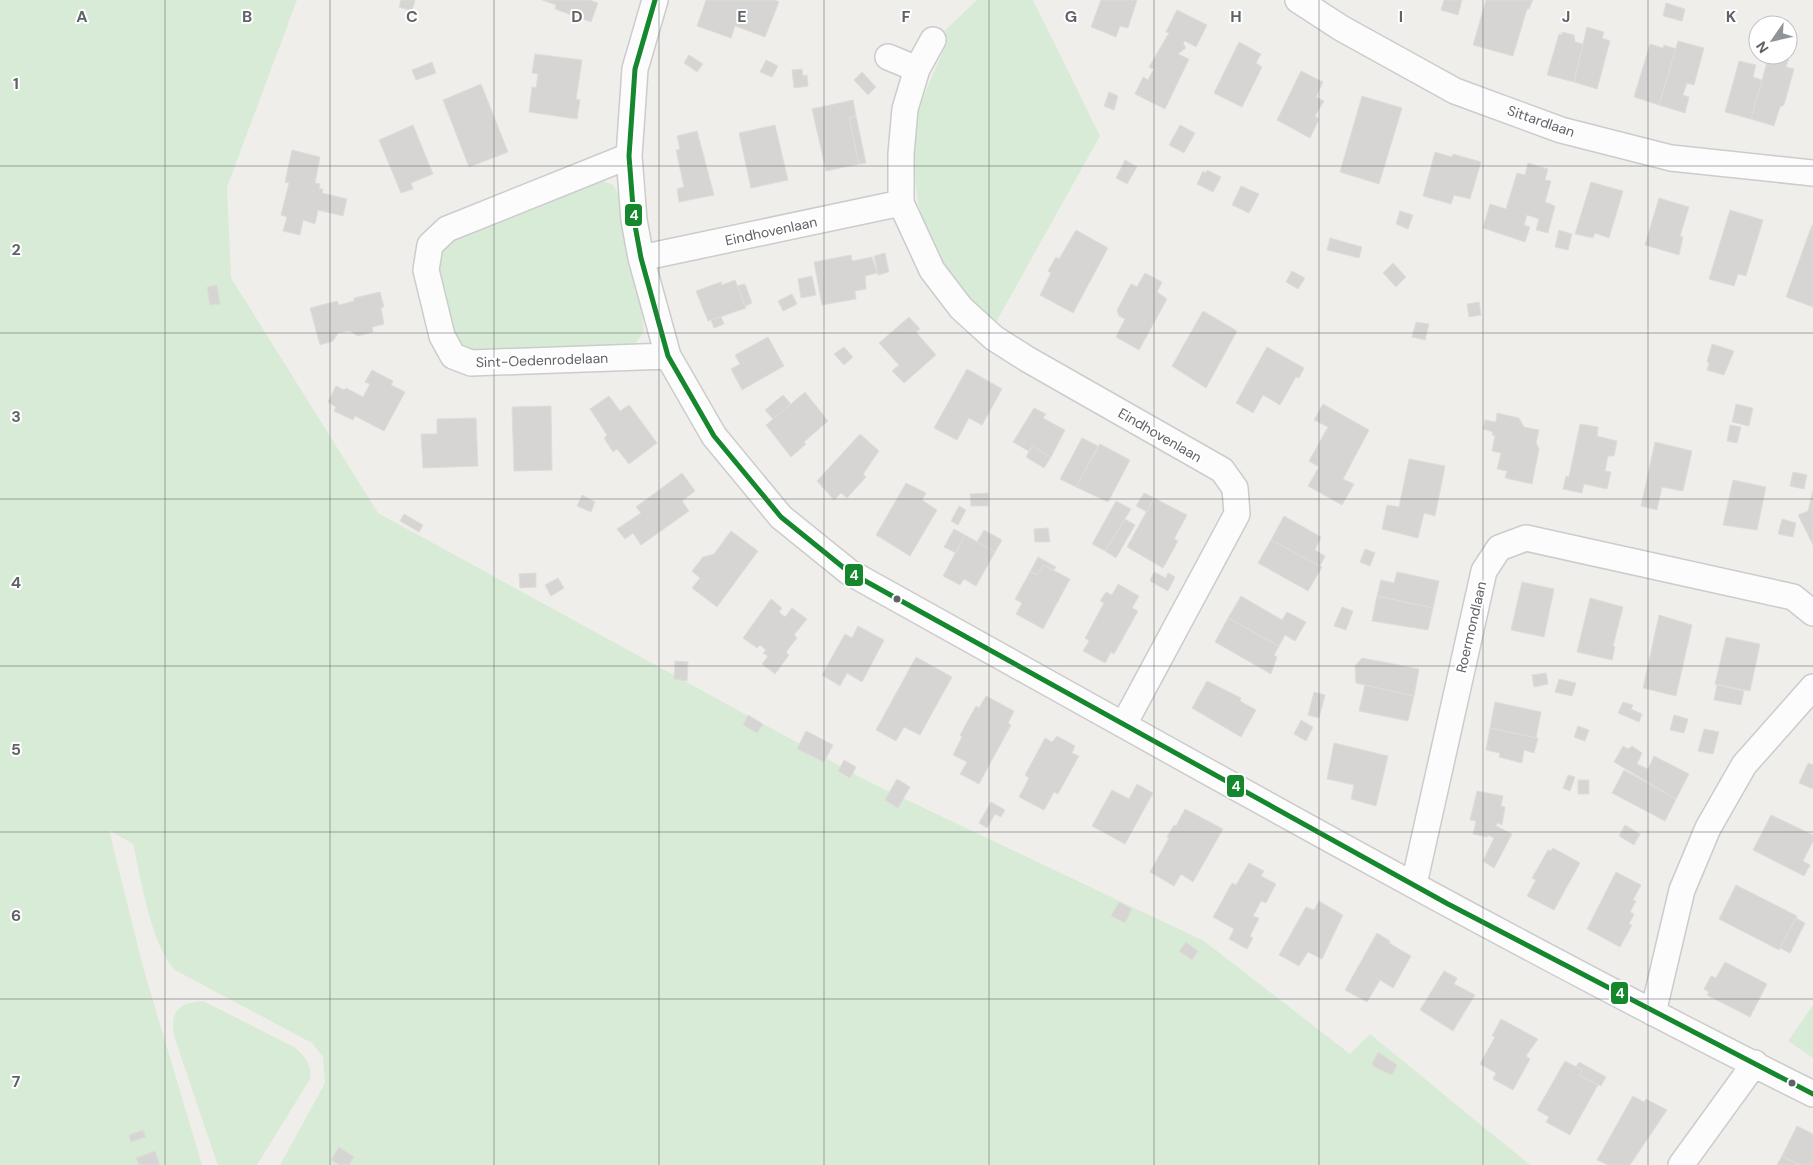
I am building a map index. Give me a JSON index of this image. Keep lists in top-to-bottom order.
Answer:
{
  "streets": {
    "street": [
      "Sittardlaan",
      "Eindhovenlaan",
      "Sint-Oedenrodelaan",
      "Roermondlaan"
    ]
  },
  "lines": ["transit line 4"],
  "north": "bottom left",
  "grid": {
    "columns": [
      "A",
      "B",
      "C",
      "D",
      "E",
      "F",
      "G",
      "H",
      "I",
      "J",
      "K"
    ],
    "rows": [
      "1",
      "2",
      "3",
      "4",
      "5",
      "6",
      "7"
    ]
  }
}
